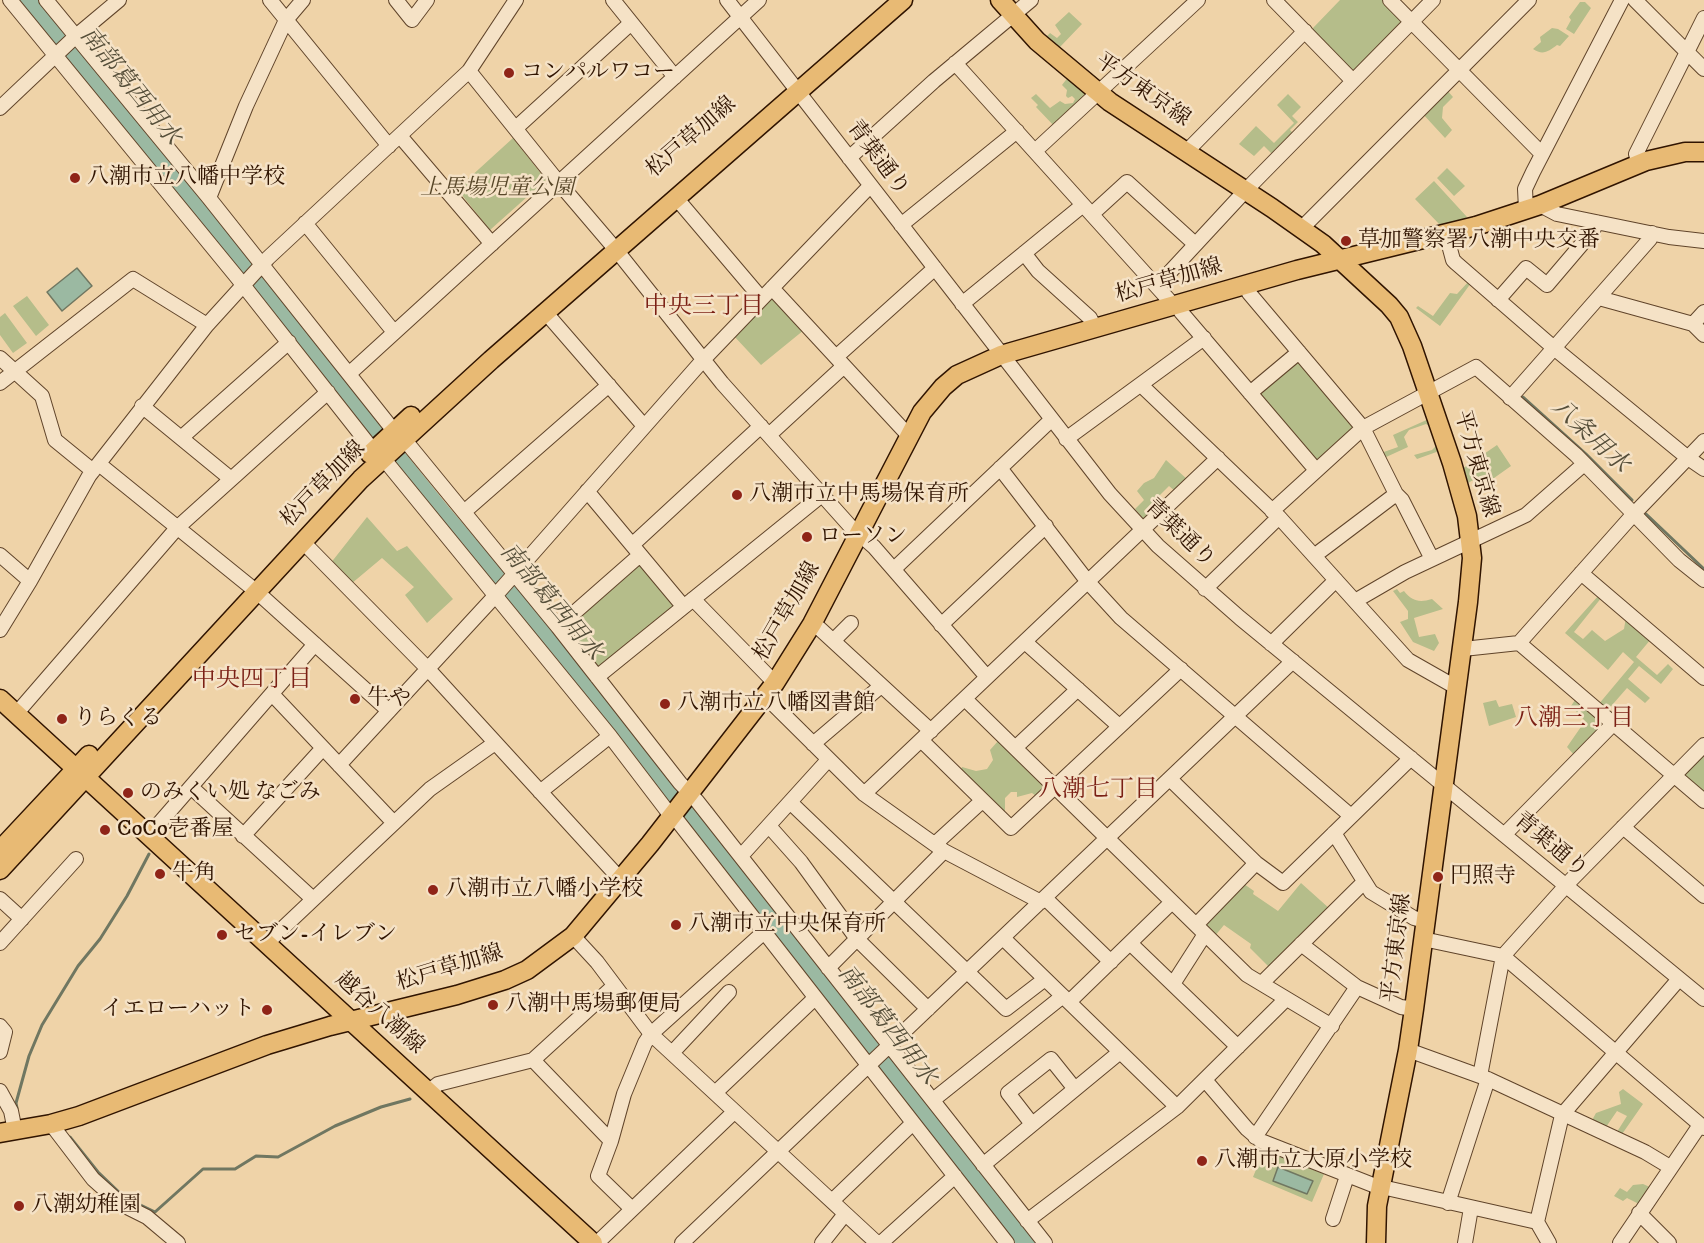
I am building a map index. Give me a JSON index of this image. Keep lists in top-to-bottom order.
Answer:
{
  "streets": {
    "main road": ["平方東京線", "松戸草加線", "越谷八潮線"],
    "street": ["青葉通り"]
  },
  "crossings": [
    ["平方東京線", "松戸草加線"],
    ["平方東京線", "青葉通り"],
    ["松戸草加線", "青葉通り"],
    ["松戸草加線", "越谷八潮線"]
  ],
  "districts": [
    "中央三丁目",
    "中央四丁目",
    "八潮三丁目",
    "八潮七丁目"
  ],
  "water": ["南部葛西用水", "八条用水"],
  "parks": ["上馬場児童公園"],
  "places": [
    "コンパルワコー",
    "八潮市立八幡中学校",
    "草加警察署八潮中央交番",
    "八潮市立中馬場保育所",
    "ローソン",
    "牛や",
    "八潮市立八幡図書館",
    "りらくる",
    "のみくい処 なごみ",
    "CoCo壱番屋",
    "牛角",
    "円照寺",
    "八潮市立八幡小学校",
    "八潮市立中央保育所",
    "セブン-イレブン",
    "八潮中馬場郵便局",
    "イエローハット",
    "八潮市立大原小学校",
    "八潮幼稚園"
  ]
}
